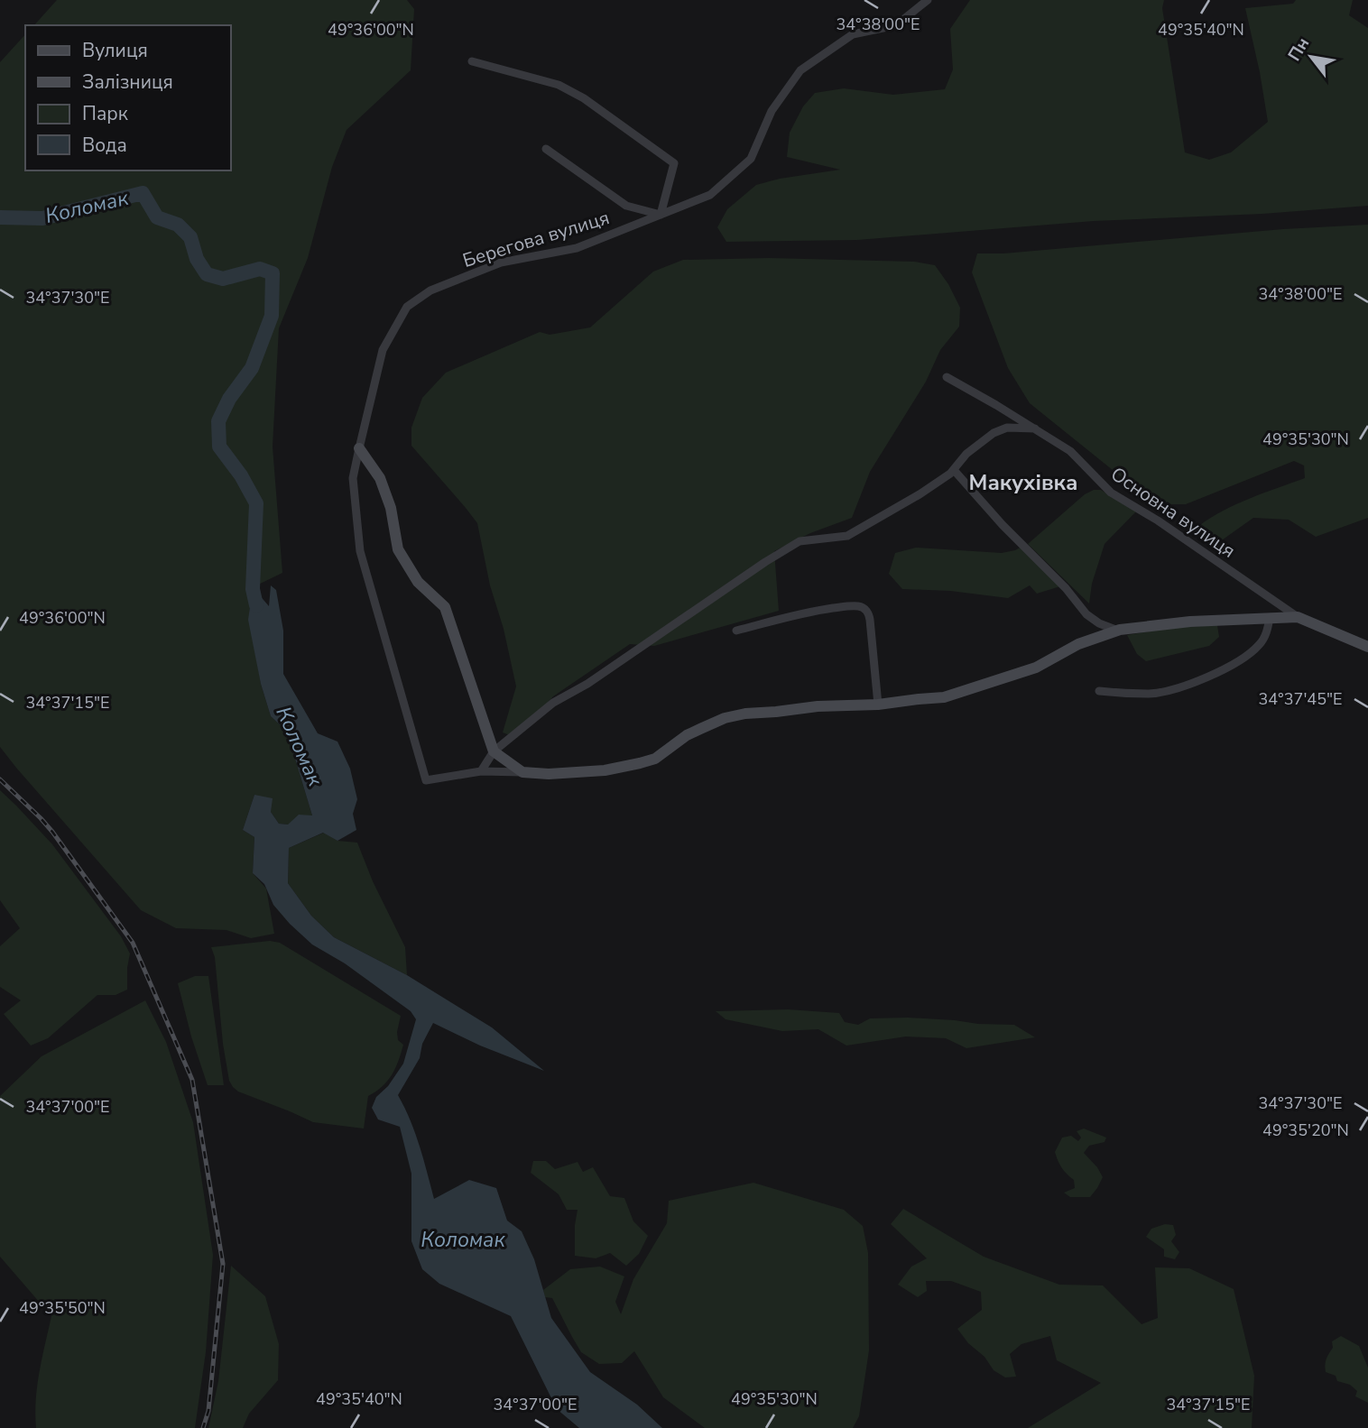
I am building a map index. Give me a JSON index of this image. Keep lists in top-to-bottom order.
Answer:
{
  "streets": {
    "street": ["Берегова вулиця", "Основна вулиця"]
  },
  "districts": ["Макухівка"],
  "water": ["Коломак"],
  "legend": [
    "Вулиця",
    "Залізниця",
    "Парк",
    "Вода"
  ],
  "north": "top left",
  "coordinates": [
    "34°38'00\"E",
    "49°36'00\"N",
    "49°35'40\"N",
    "34°37'30\"E",
    "49°35'30\"N",
    "34°37'45\"E",
    "34°37'15\"E",
    "34°37'00\"E",
    "49°35'20\"N",
    "49°35'50\"N"
  ]
}
